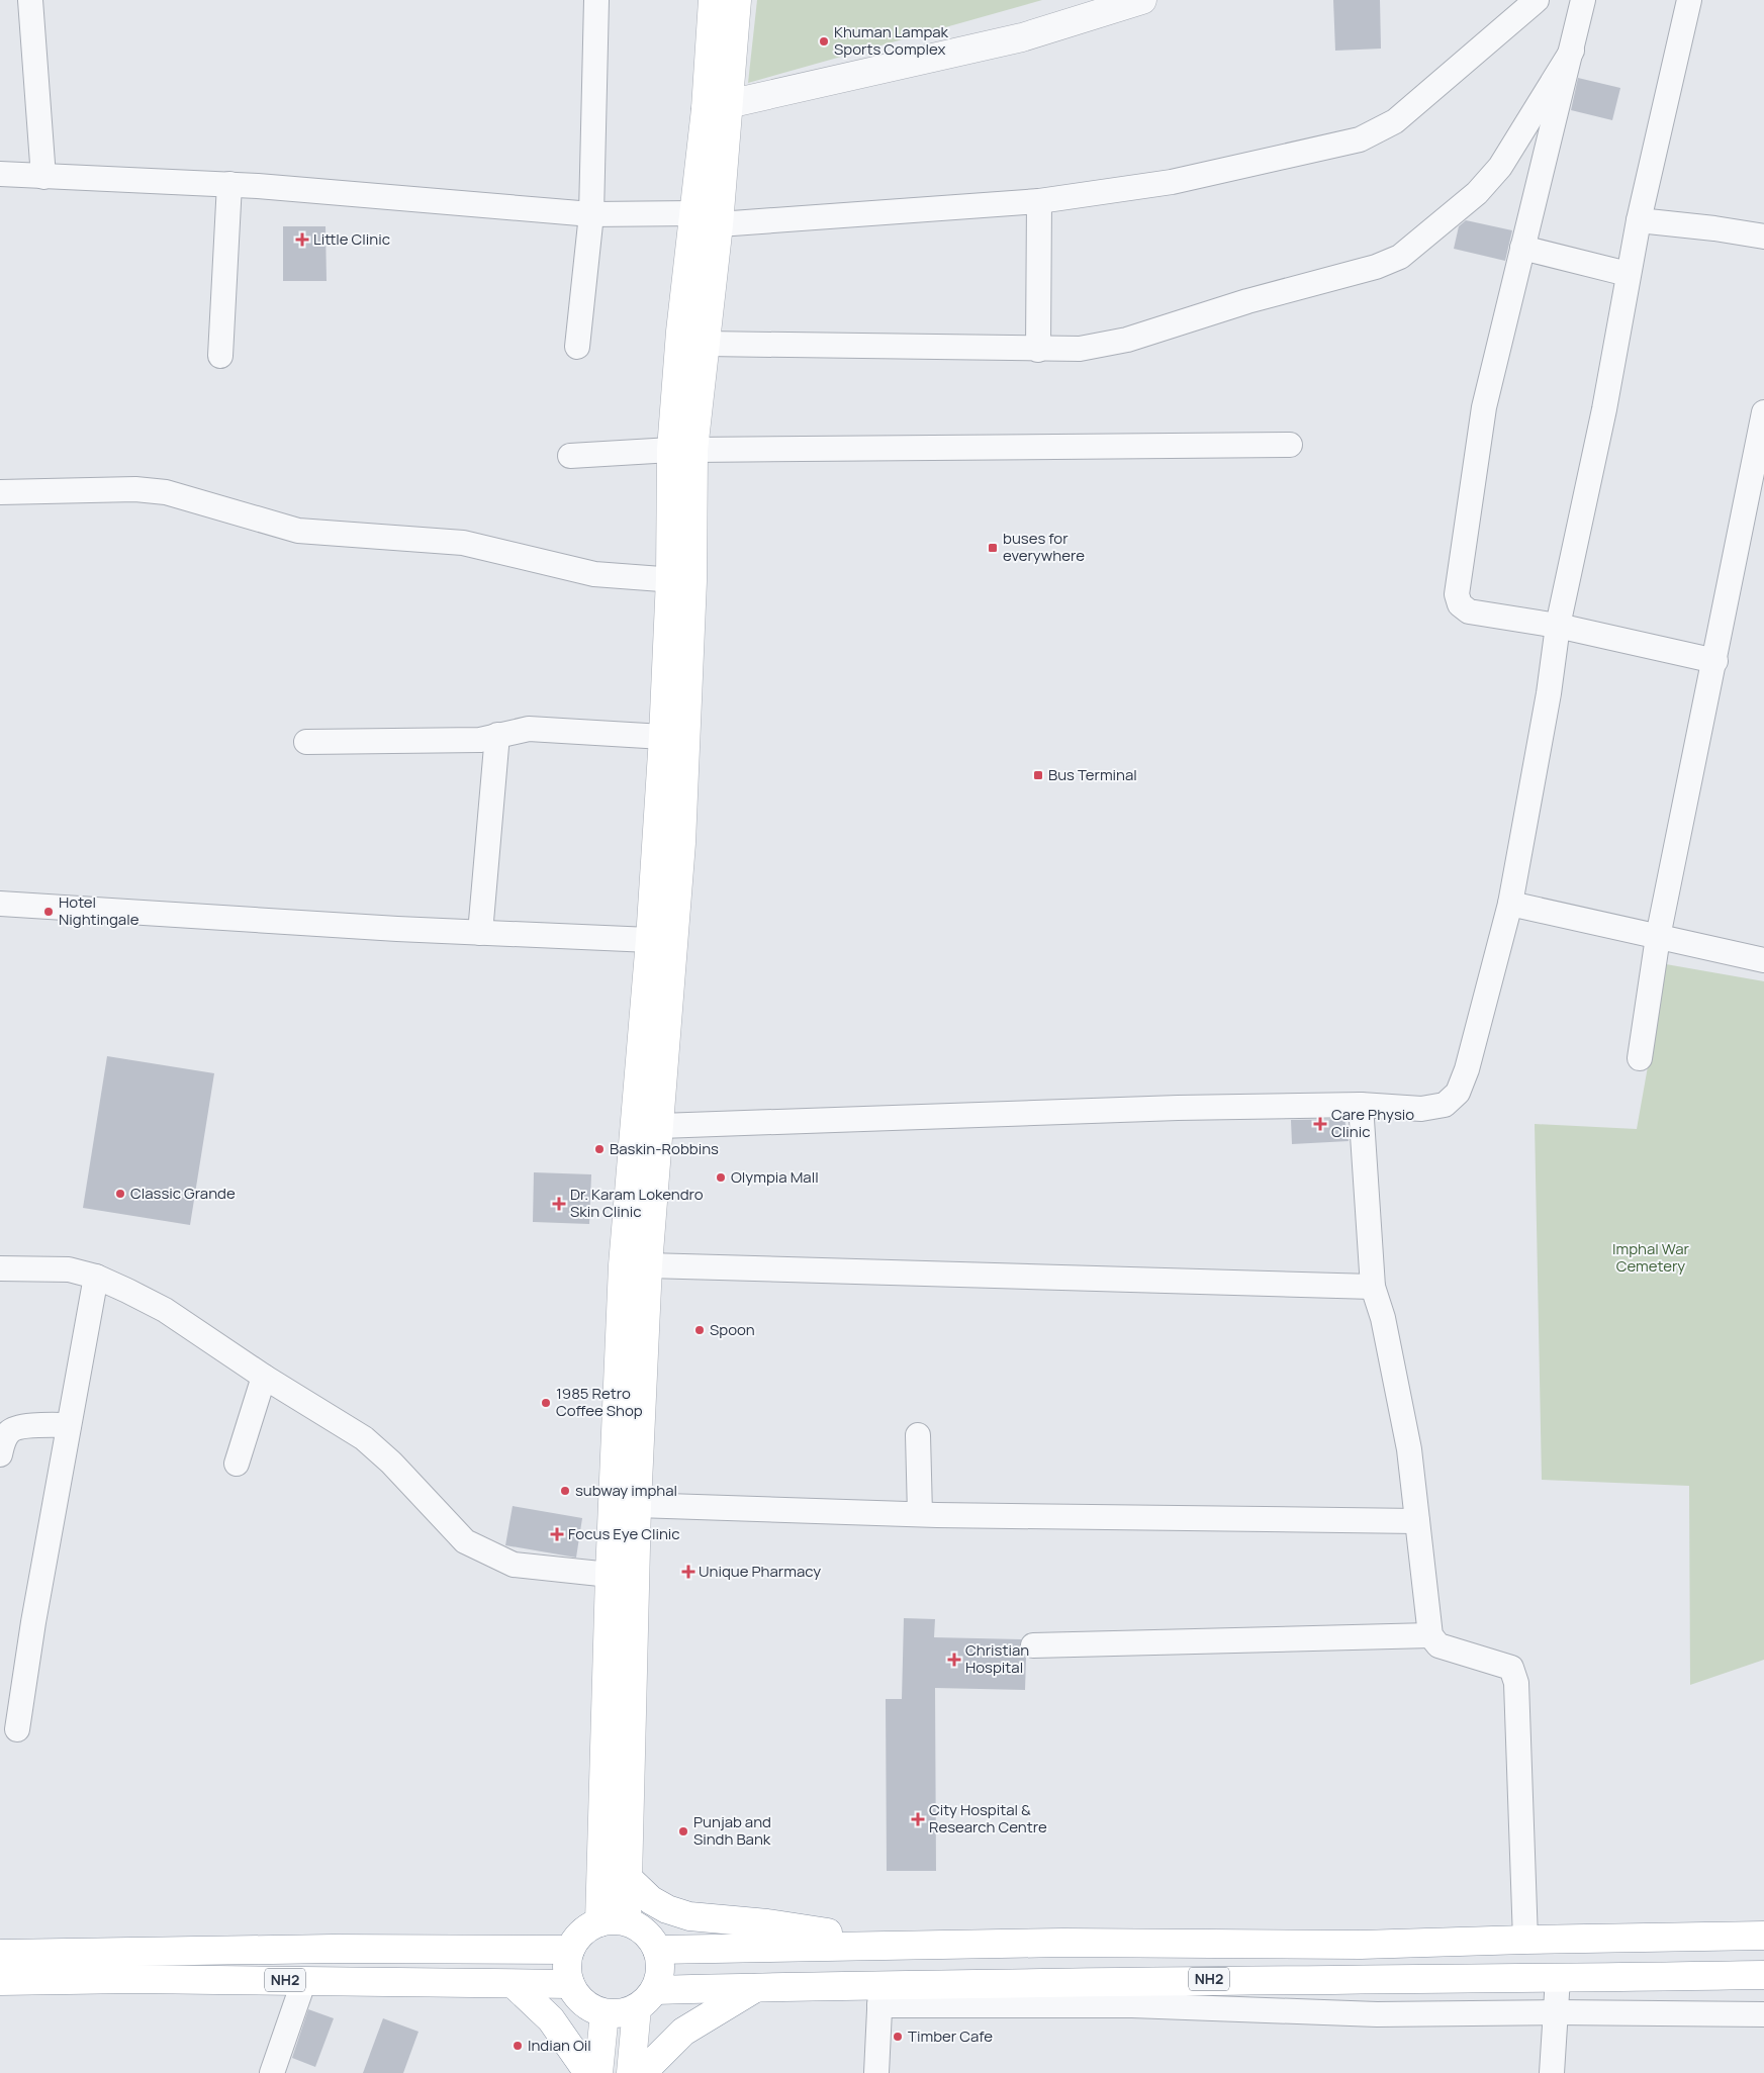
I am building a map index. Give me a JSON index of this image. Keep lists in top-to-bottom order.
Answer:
{
  "streets": {
    "main road": ["NH2"]
  },
  "parks": ["Imphal War Cemetery"],
  "places": {
    "other": [
      "Khuman Lampak Sports Complex",
      "Hotel Nightingale",
      "Baskin-Robbins",
      "Olympia Mall",
      "Classic Grande",
      "Spoon",
      "1985 Retro Coffee Shop",
      "subway imphal",
      "Punjab and Sindh Bank",
      "Timber Cafe",
      "Indian Oil"
    ],
    "health": [
      "Little Clinic",
      "Care Physio Clinic",
      "Dr. Karam Lokendro Skin Clinic",
      "Focus Eye Clinic",
      "Unique Pharmacy",
      "Christian Hospital",
      "City Hospital & Research Centre"
    ],
    "transit": ["buses for everywhere", "Bus Terminal"]
  }
}
